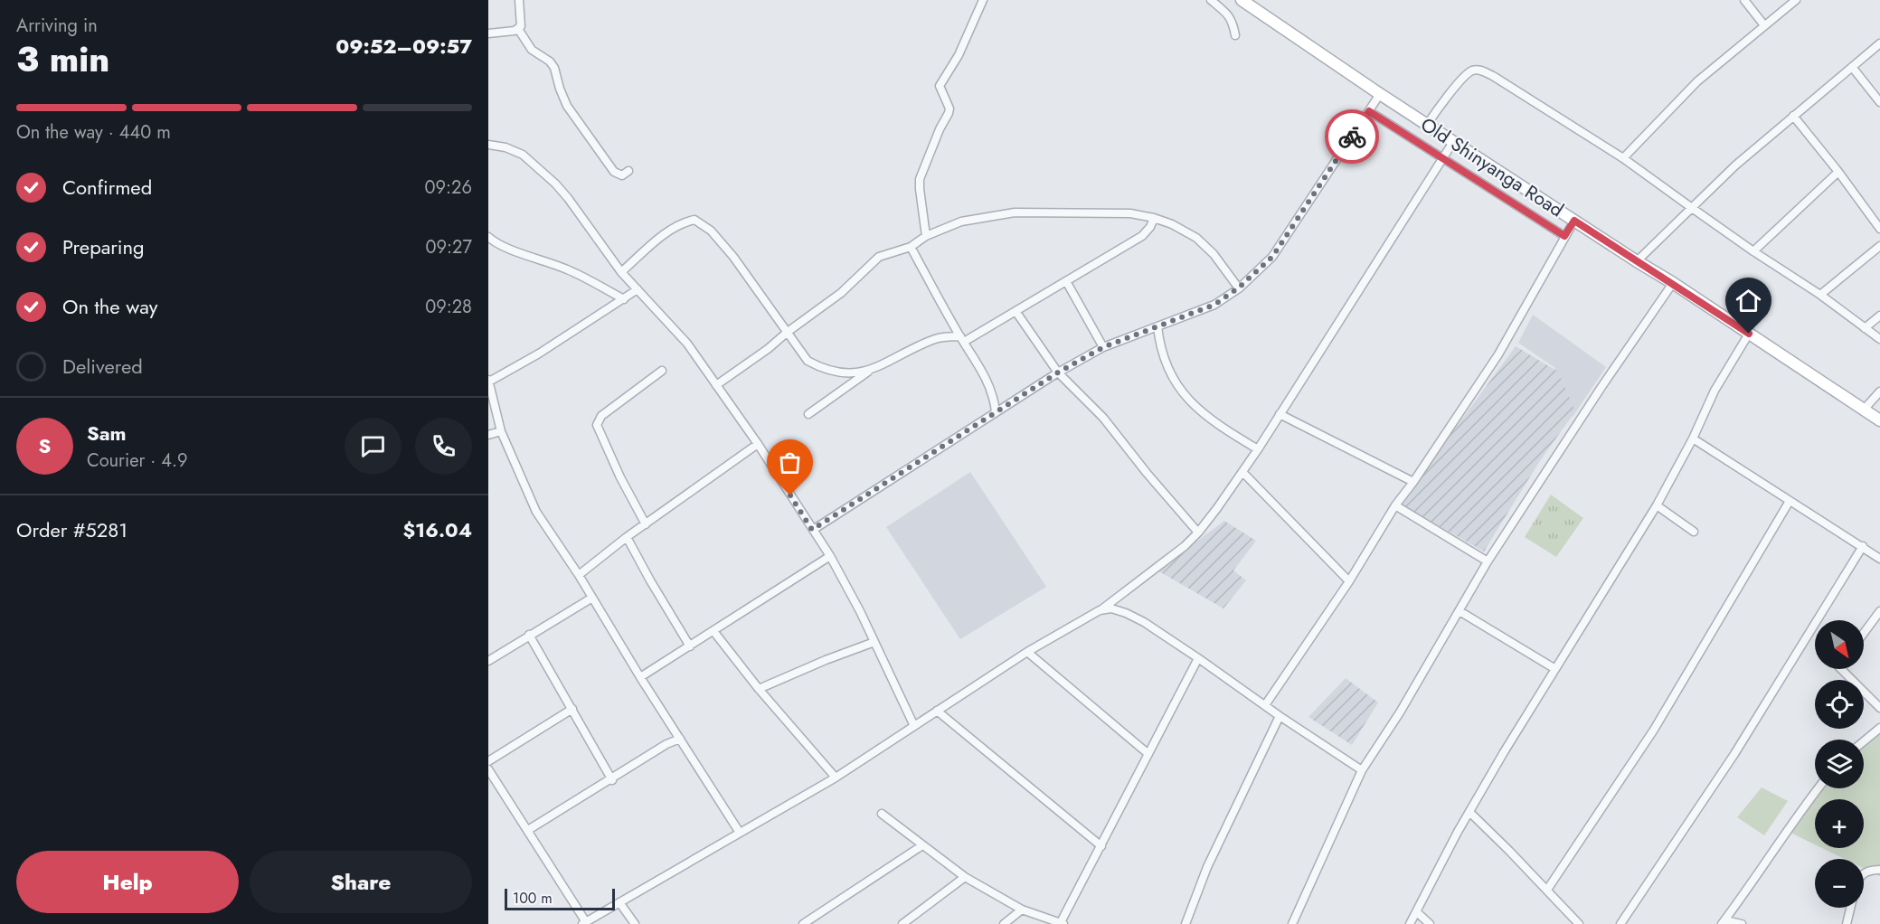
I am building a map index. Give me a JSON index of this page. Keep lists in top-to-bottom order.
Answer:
{
  "streets": {
    "main road": ["Old Shinyanga Road"]
  },
  "scale_bar": "100 m",
  "north": "bottom right",
  "page": {
    "heading": ["3 min", "Arriving in", "09:52–09:57"],
    "panel": [
      "Sam",
      "Courier · 4.9",
      "Order #5281",
      "$16.04"
    ],
    "bar": "On the way · 440 m",
    "list": [
      ["Confirmed", "09:26"],
      ["Preparing", "09:27"],
      ["On the way", "09:28"],
      "Delivered"
    ],
    "round": "S",
    "map_buttons": ["+", "−"],
    "buttons": ["Help", "Share"],
    "scale": "100 m"
  }
}
